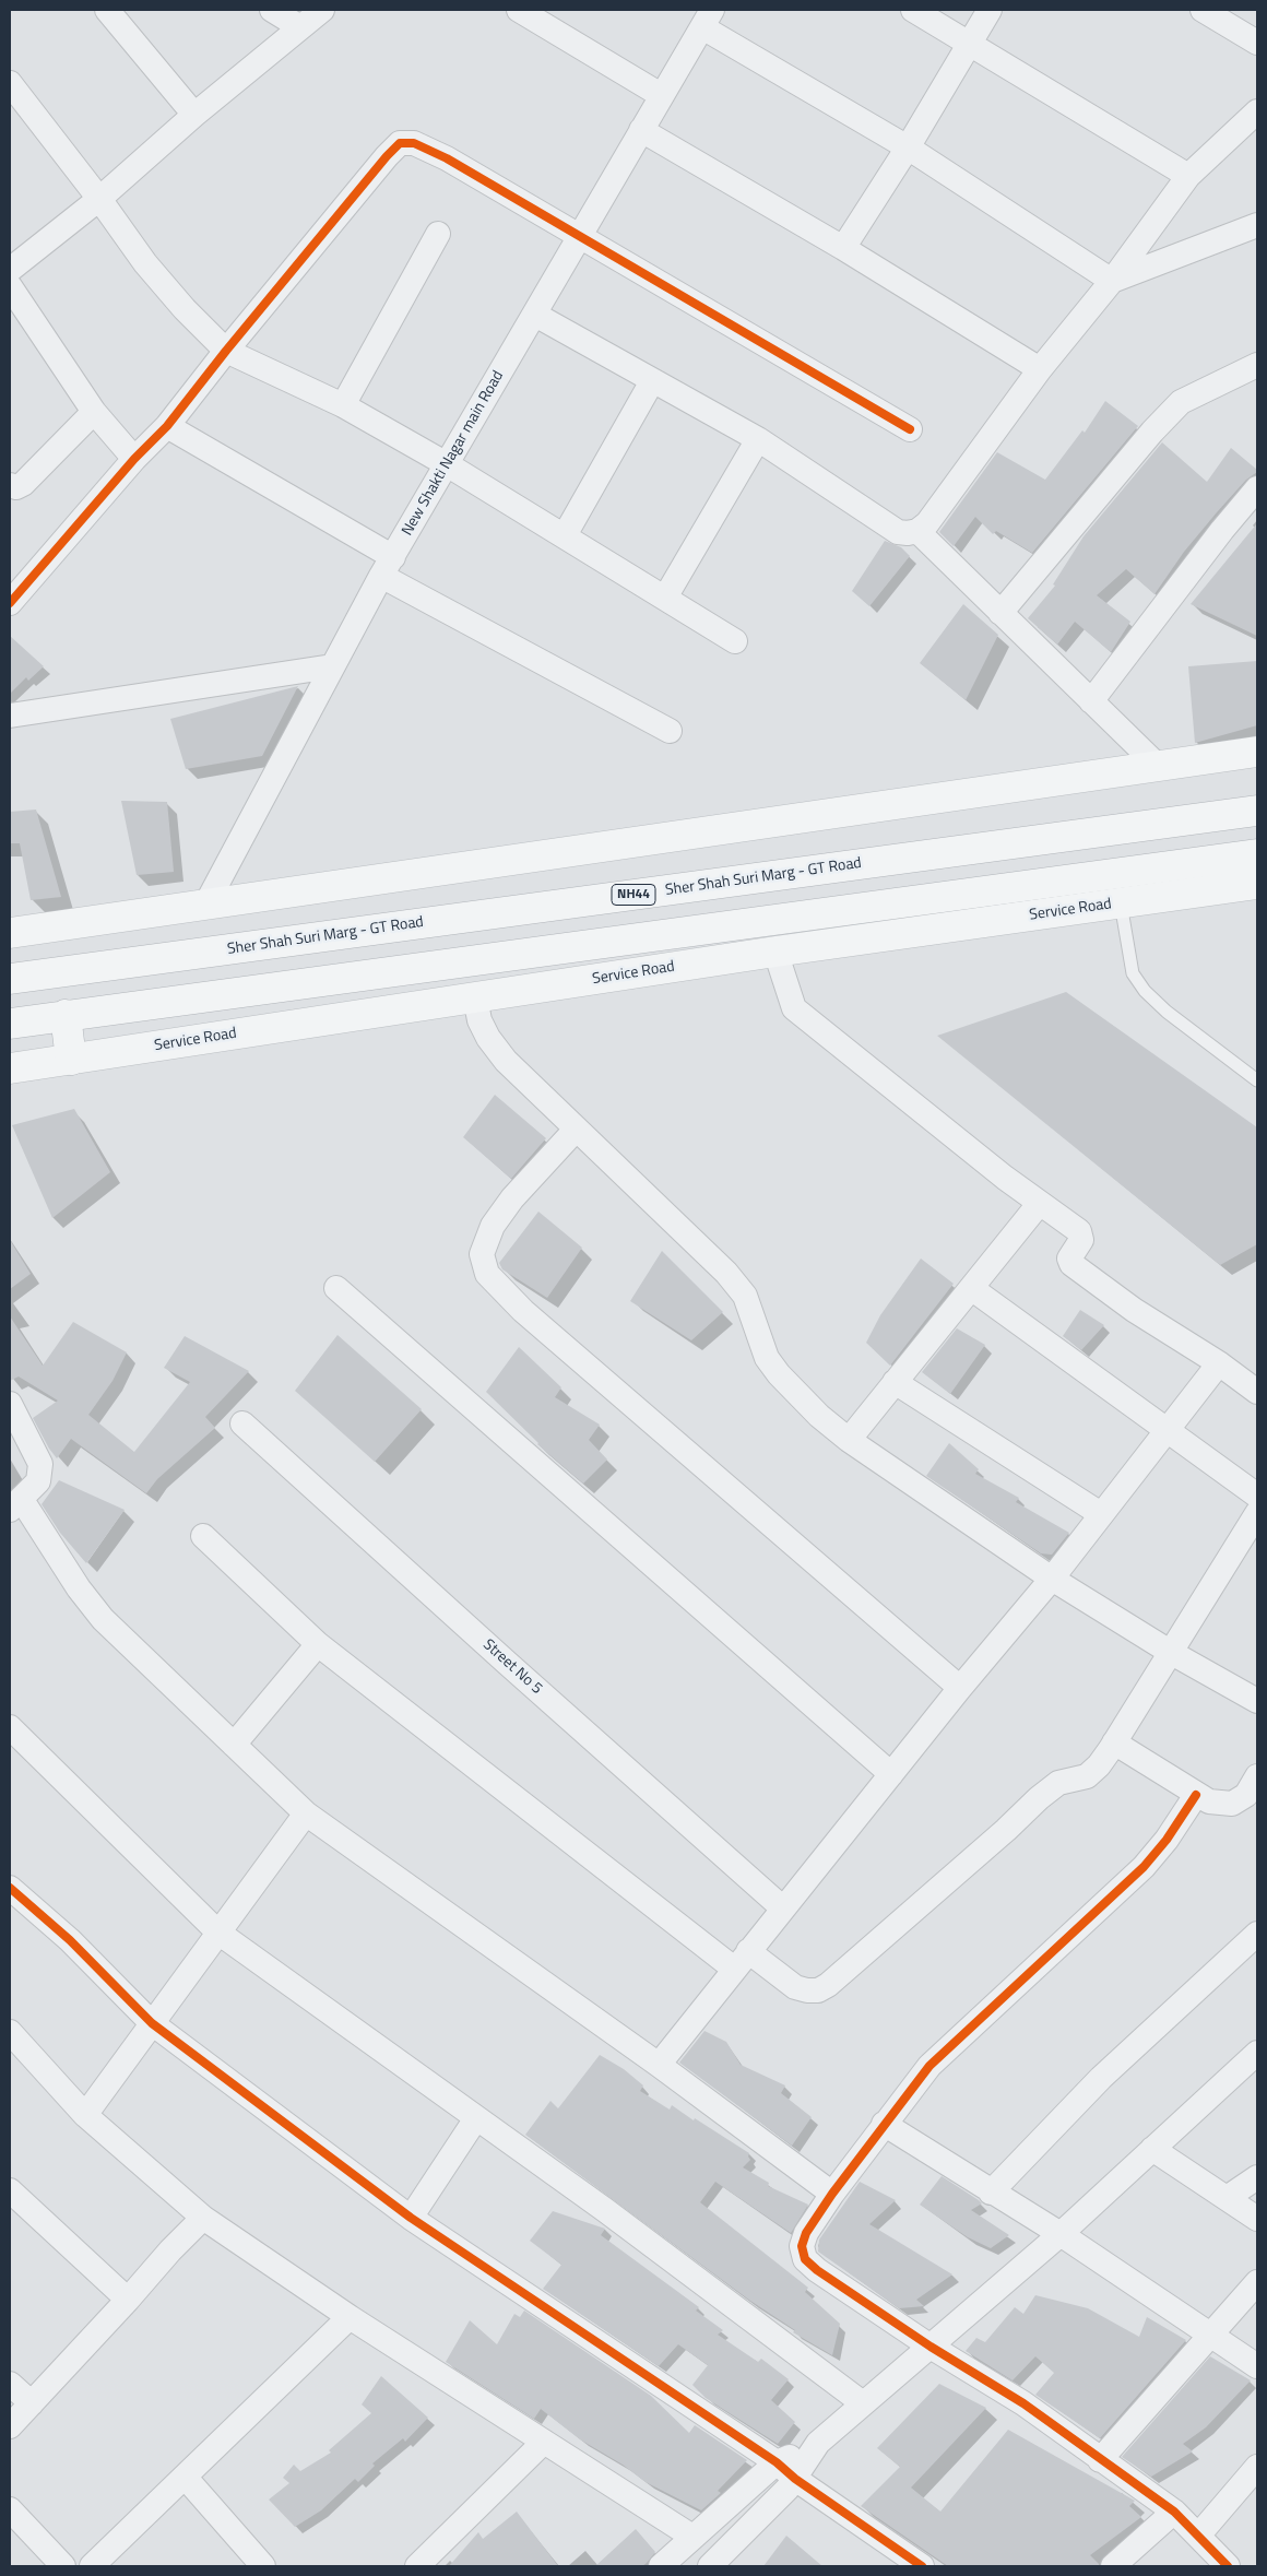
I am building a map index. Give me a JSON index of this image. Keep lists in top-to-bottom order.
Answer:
{
  "streets": {
    "main road": ["Sher Shah Suri Marg - GT Road", "NH44", "Service Road"],
    "street": ["New Shakti Nagar main Road", "Street No 5"]
  }
}
